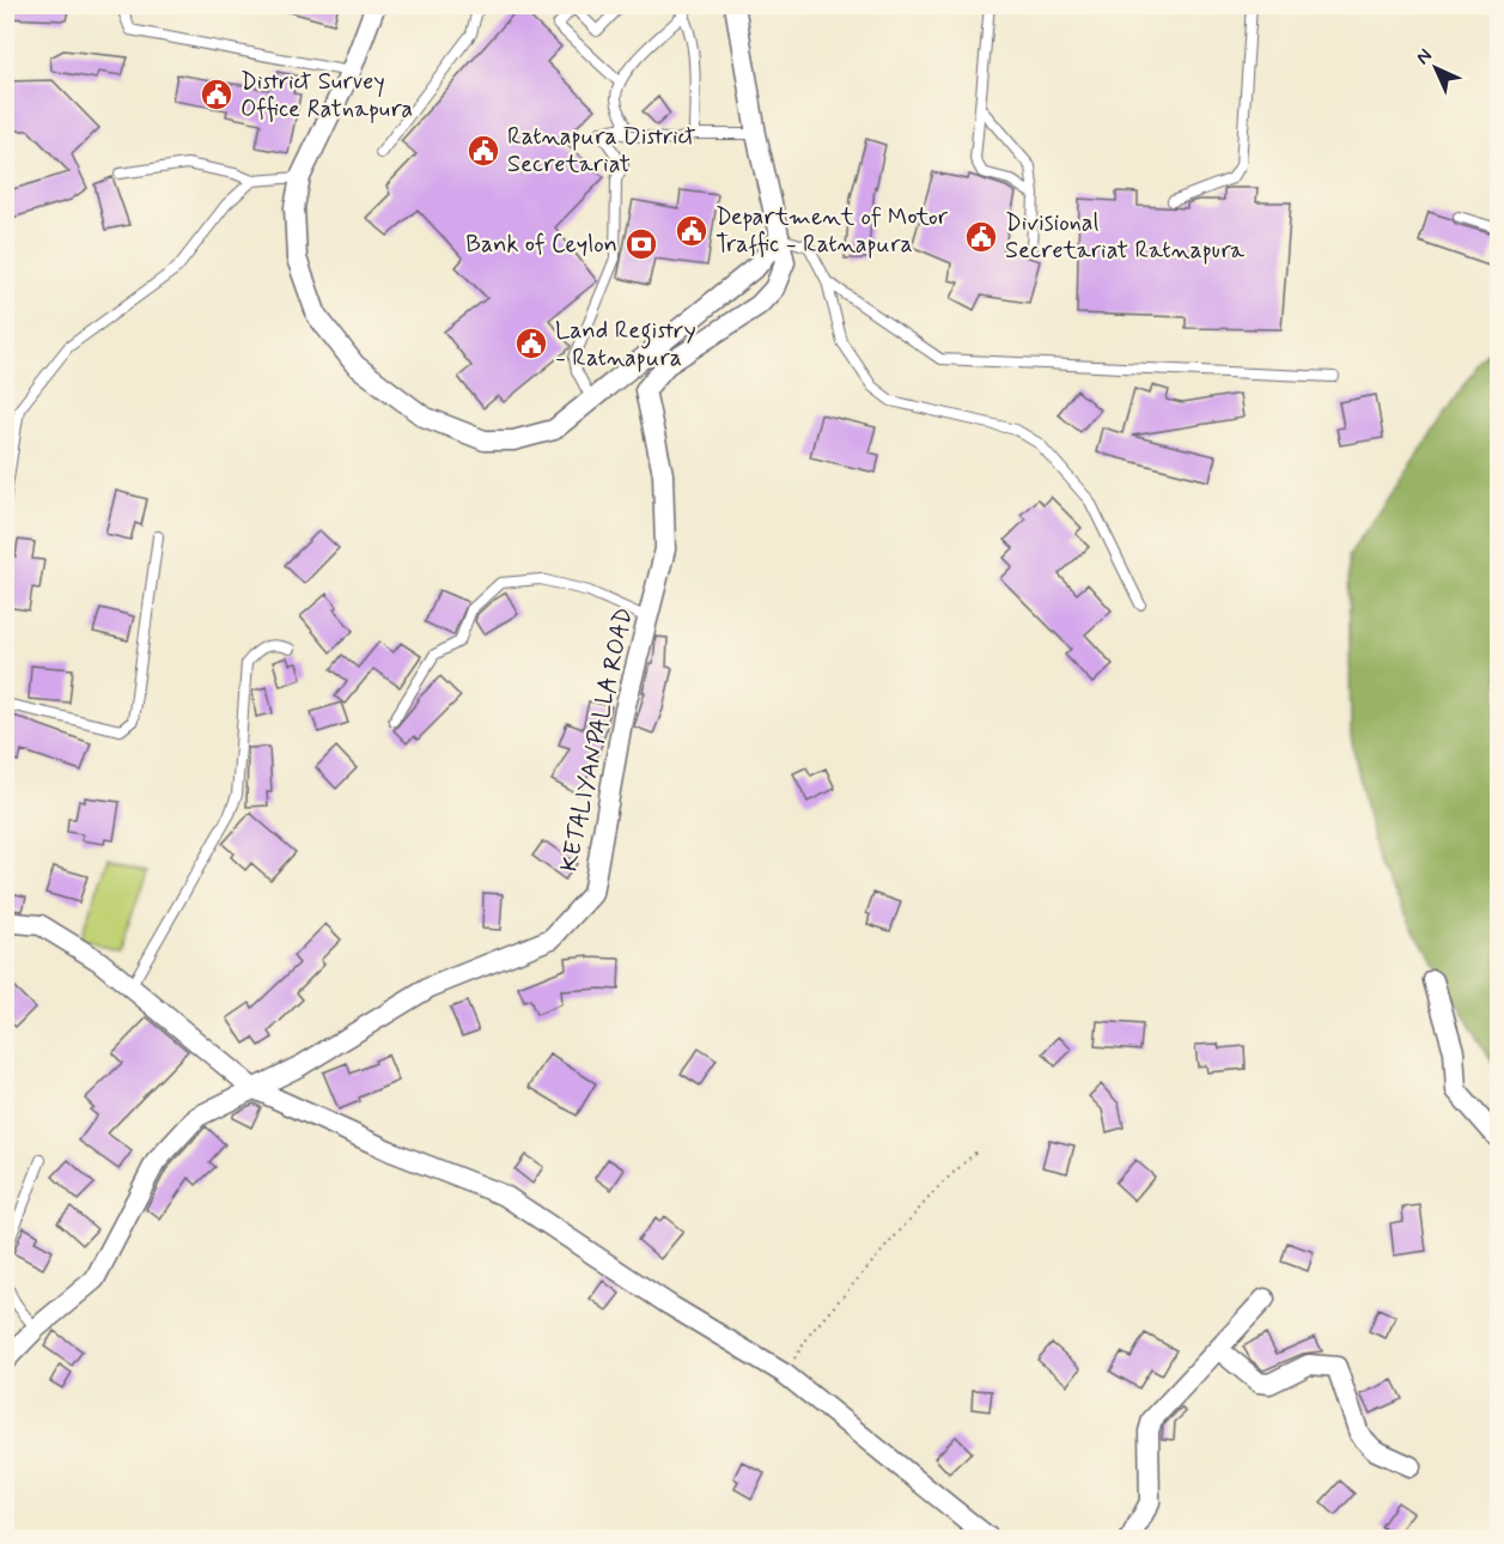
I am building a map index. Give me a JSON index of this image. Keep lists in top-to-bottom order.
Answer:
{
  "streets": {
    "street": ["KETALIYANPALLA ROAD"]
  },
  "places": {
    "public building": [
      "District Survey Office Ratnapura",
      "Ratnapura District Secretariat",
      "Department of Motor Traffic - Ratnapura",
      "Divisional Secretariat Ratnapura",
      "Land Registry - Ratnapura"
    ],
    "bank": ["Bank of Ceylon"]
  },
  "north": "top left"
}
